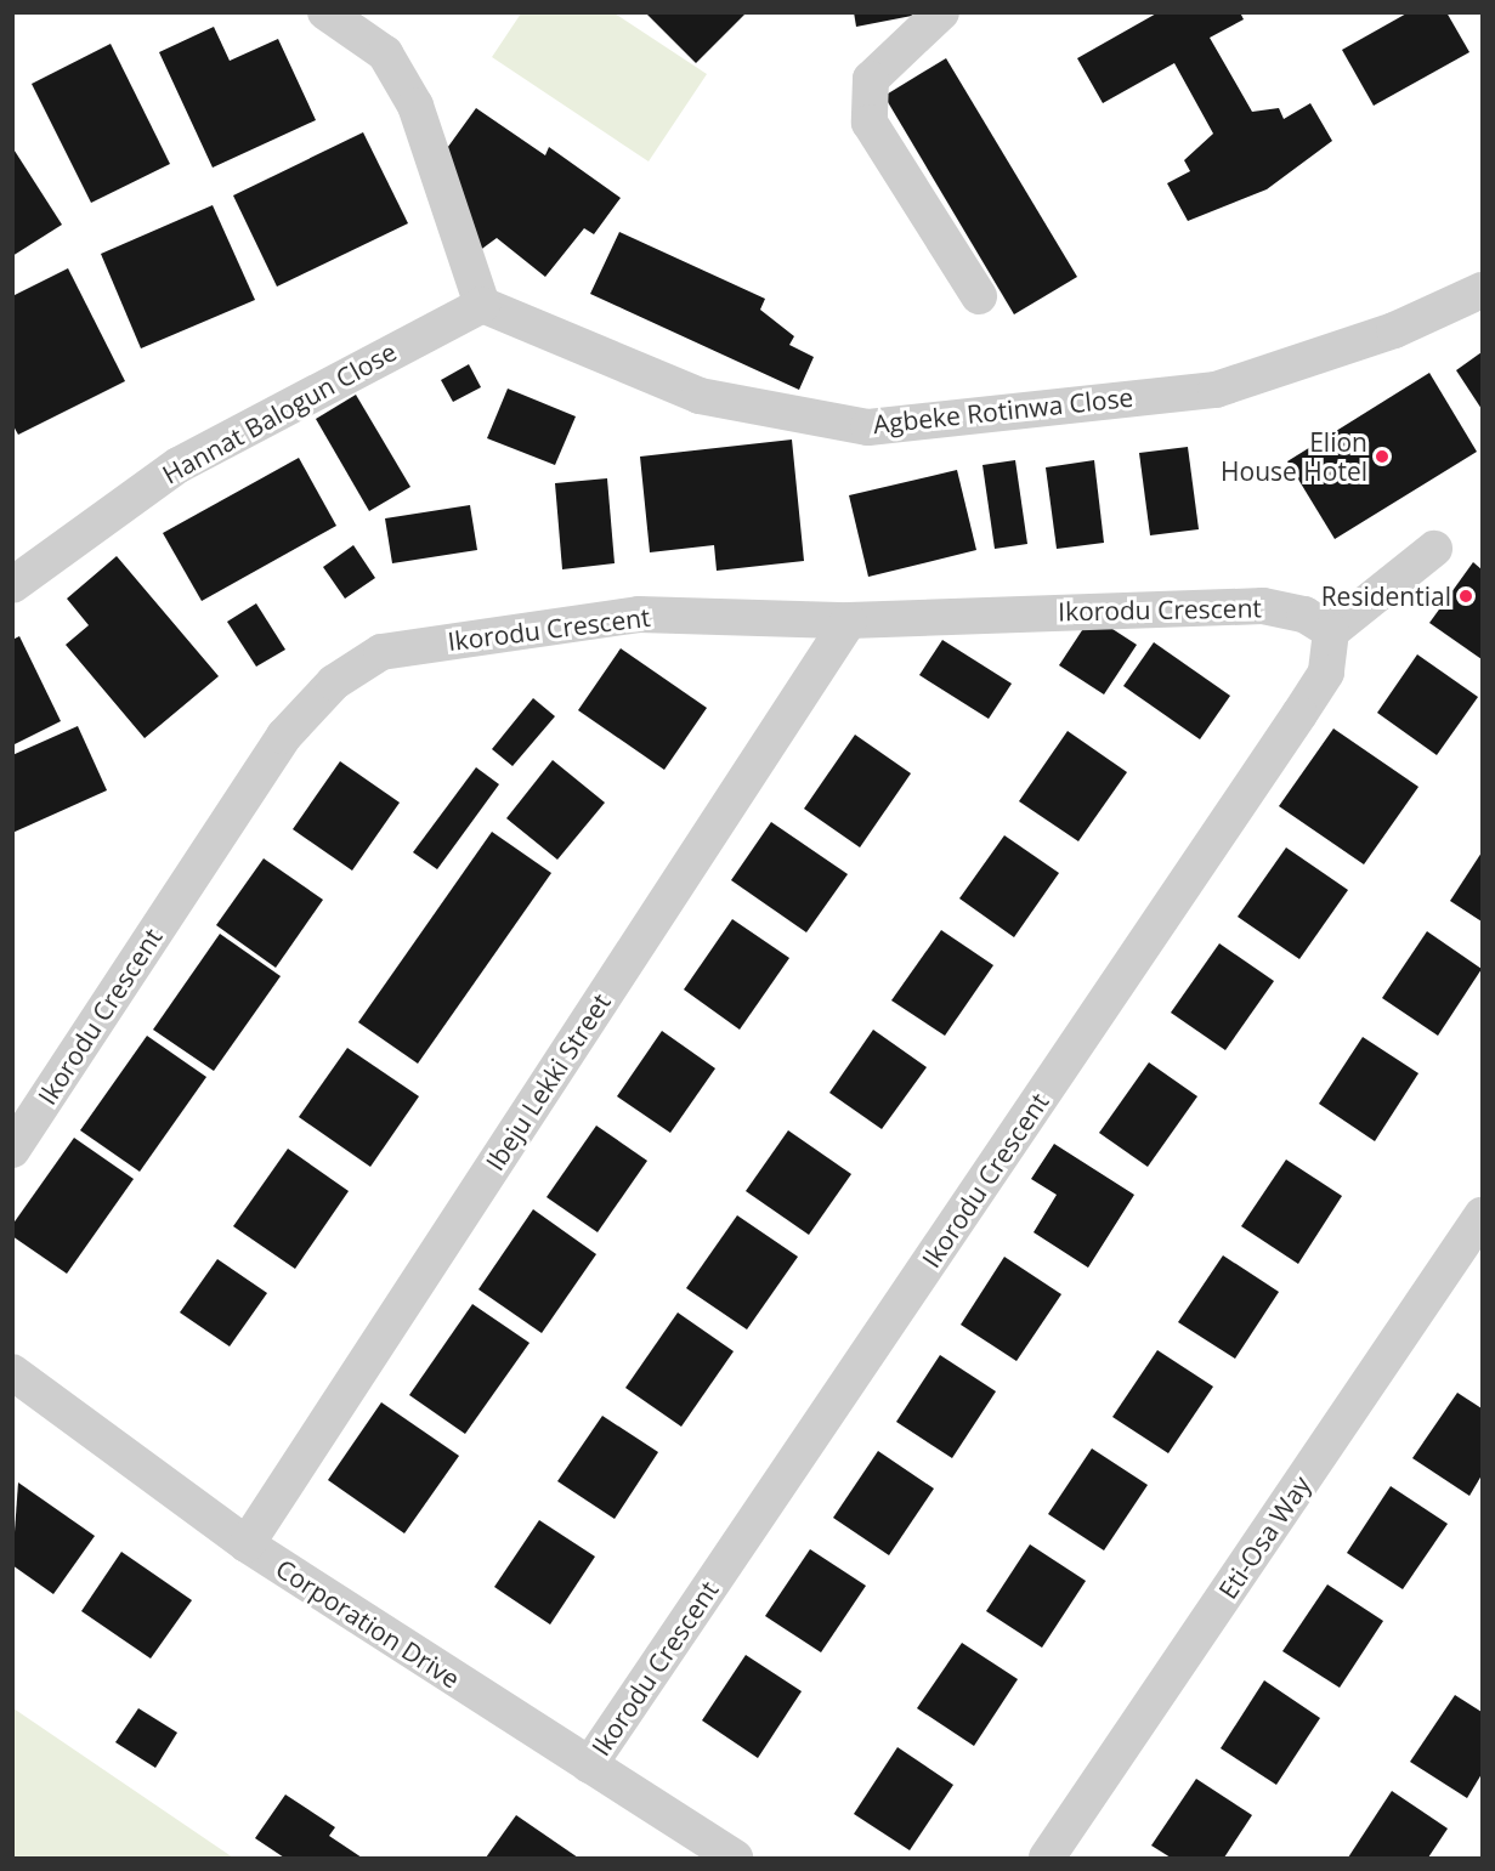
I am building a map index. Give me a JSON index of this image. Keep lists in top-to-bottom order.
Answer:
{
  "streets": {
    "street": [
      "Agbeke Rotinwa Close",
      "Hannat Balogun Close",
      "Ikorodu Crescent",
      "Ibeju Lekki Street",
      "Eti-Osa Way",
      "Corporation Drive"
    ]
  },
  "crossings": [
    ["Agbeke Rotinwa Close", "Hannat Balogun Close"],
    ["Ikorodu Crescent", "Ibeju Lekki Street"],
    ["Ikorodu Crescent", "Corporation Drive"],
    ["Ibeju Lekki Street", "Corporation Drive"]
  ],
  "places": ["Elion House Hotel", "Residential"]
}
